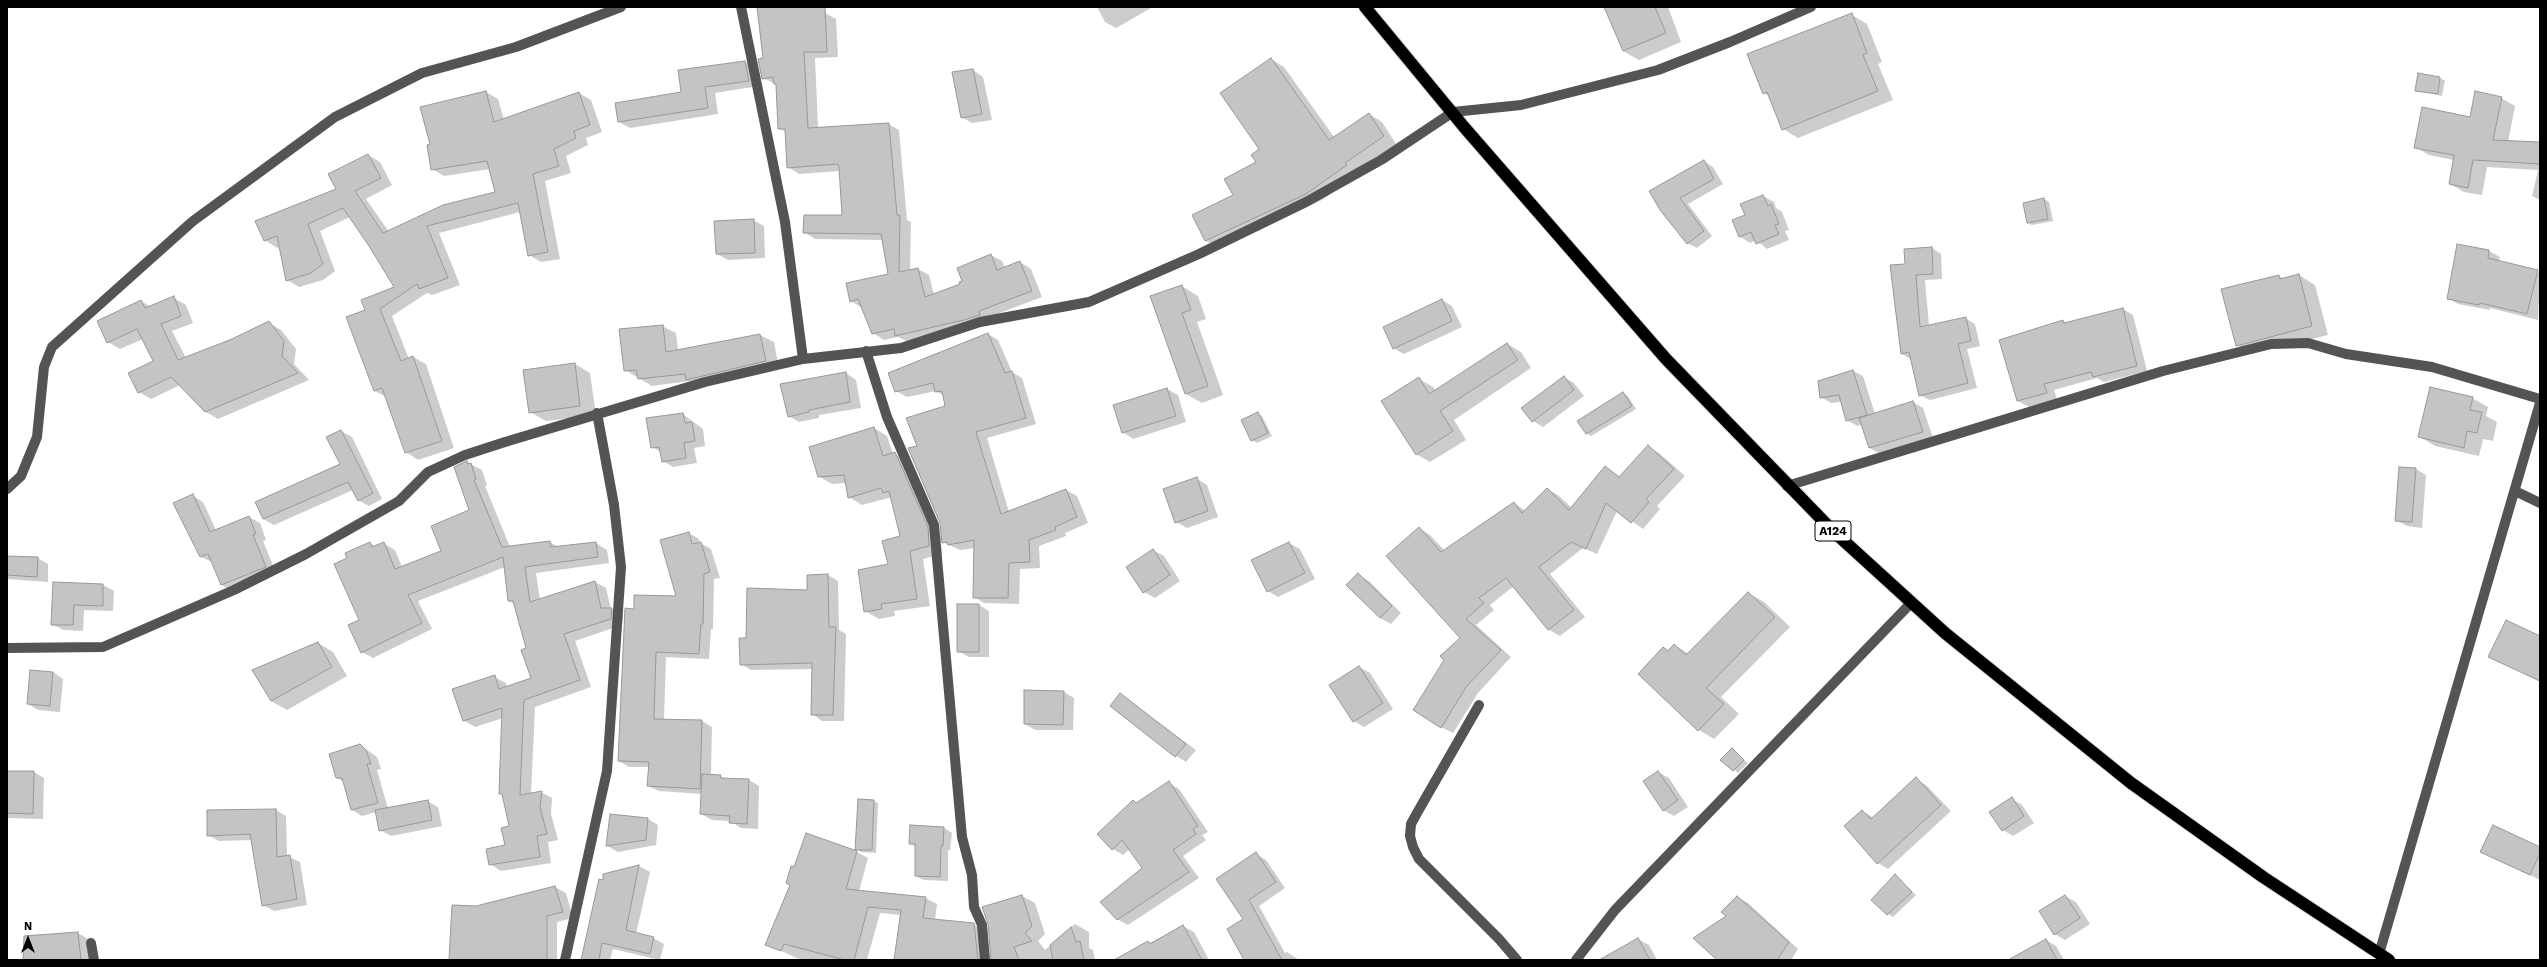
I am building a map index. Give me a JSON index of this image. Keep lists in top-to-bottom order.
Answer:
{
  "streets": {
    "highway": ["A124"]
  },
  "north": "top"
}
